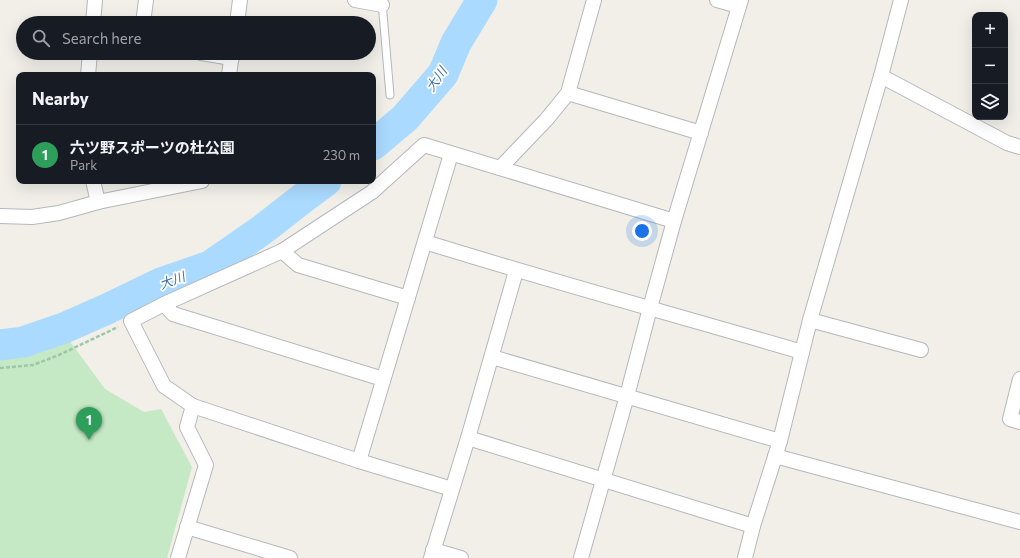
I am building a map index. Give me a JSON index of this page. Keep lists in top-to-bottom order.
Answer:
{
  "water": ["大川"],
  "page": {
    "map_buttons": ["+", "−"],
    "search": "Search here",
    "heading": "Nearby",
    "list": [
      {
        "mark": "1",
        "name": "六ツ野スポーツの杜公園",
        "note": "Park",
        "value": "230 m"
      }
    ],
    "pins": "1"
  }
}
